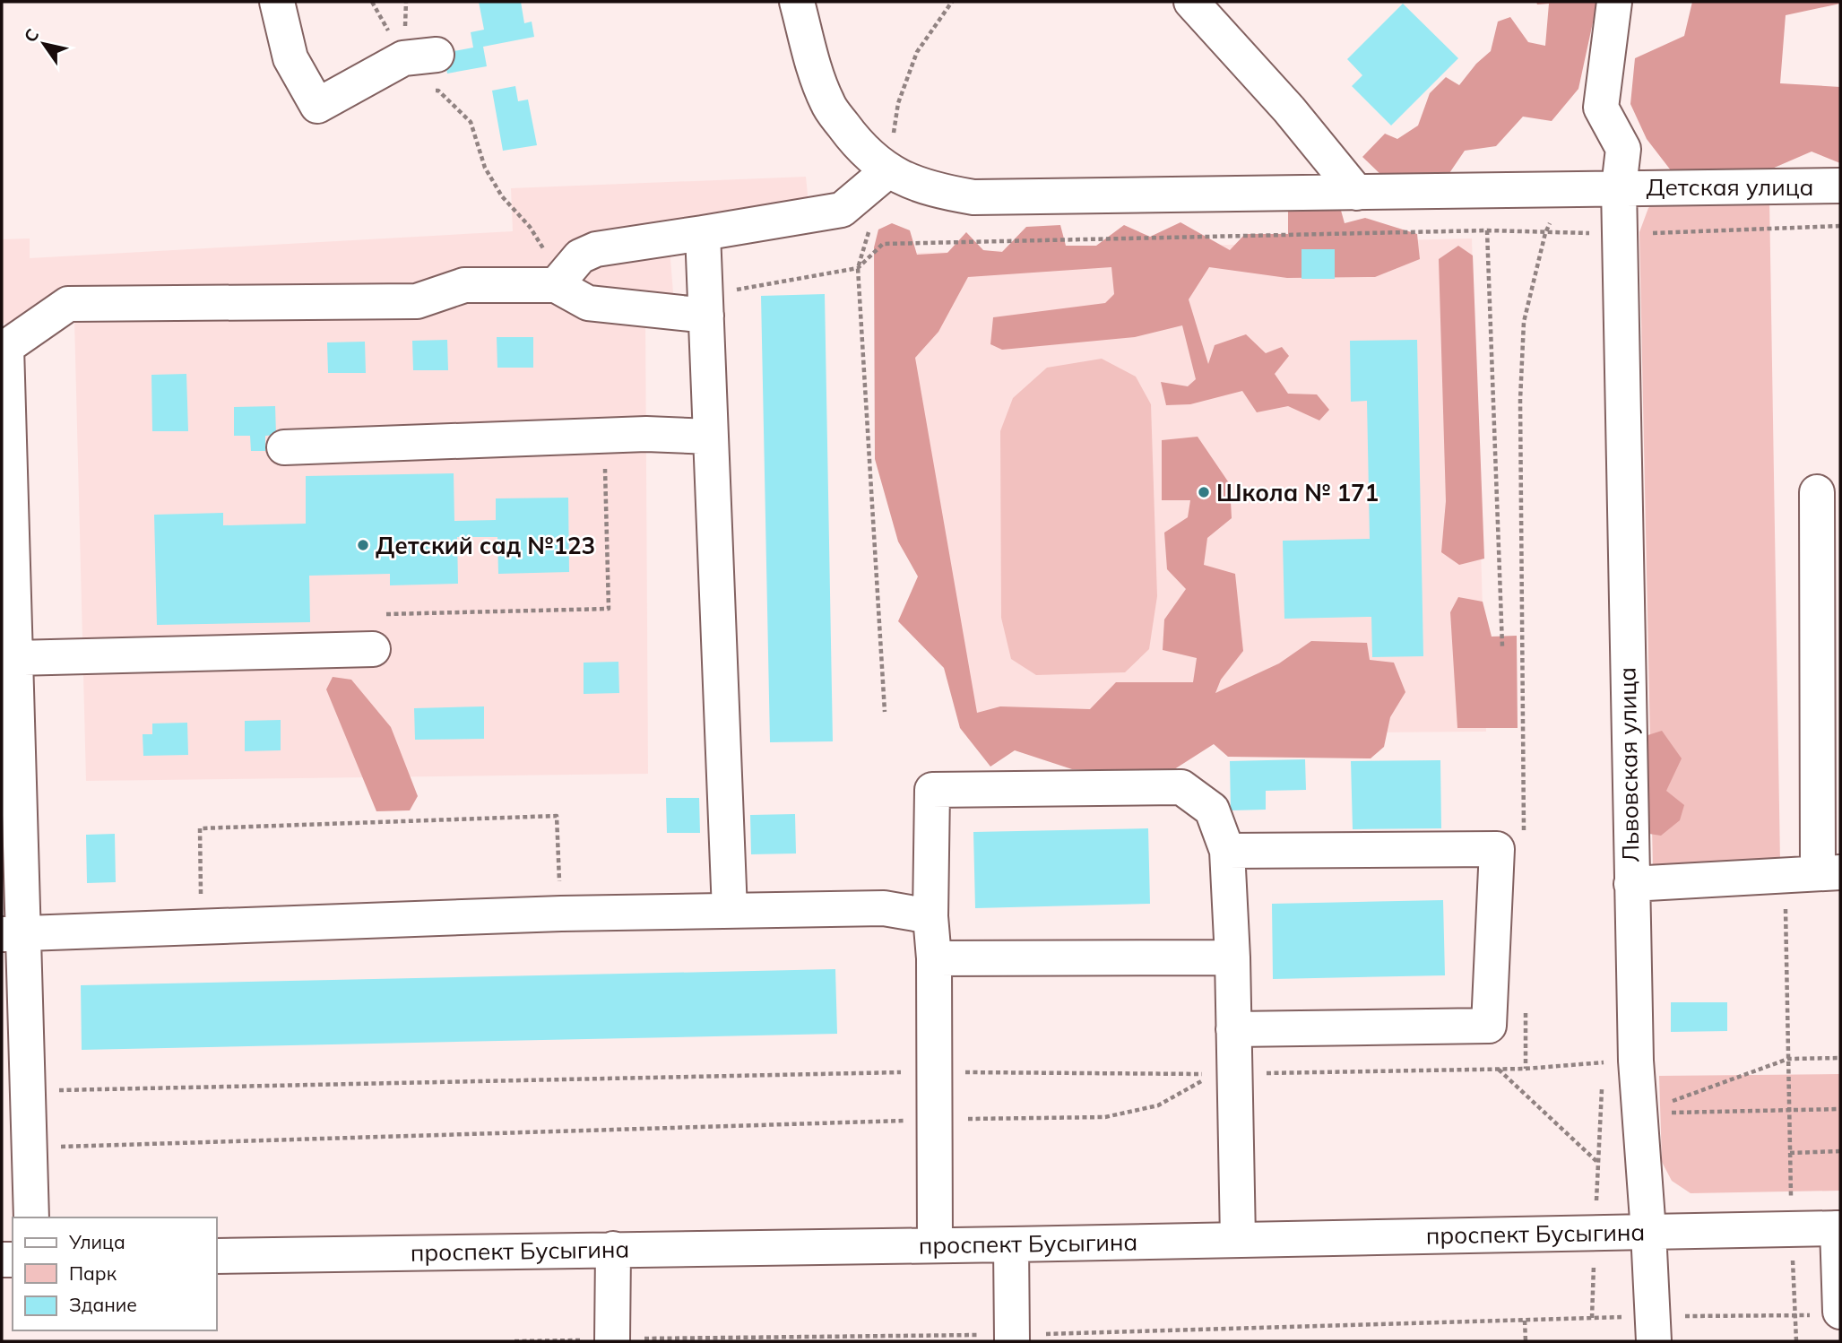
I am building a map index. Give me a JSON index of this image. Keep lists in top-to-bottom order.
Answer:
{
  "streets": {
    "street": ["Детская улица", "Львовская улица", "проспект Бусыгина"]
  },
  "crossings": [
    ["Детская улица", "Львовская улица"],
    ["Львовская улица", "проспект Бусыгина"]
  ],
  "places": ["Школа № 171", "Детский сад №123"],
  "legend": ["Улица", "Парк", "Здание"],
  "north": "top left"
}
